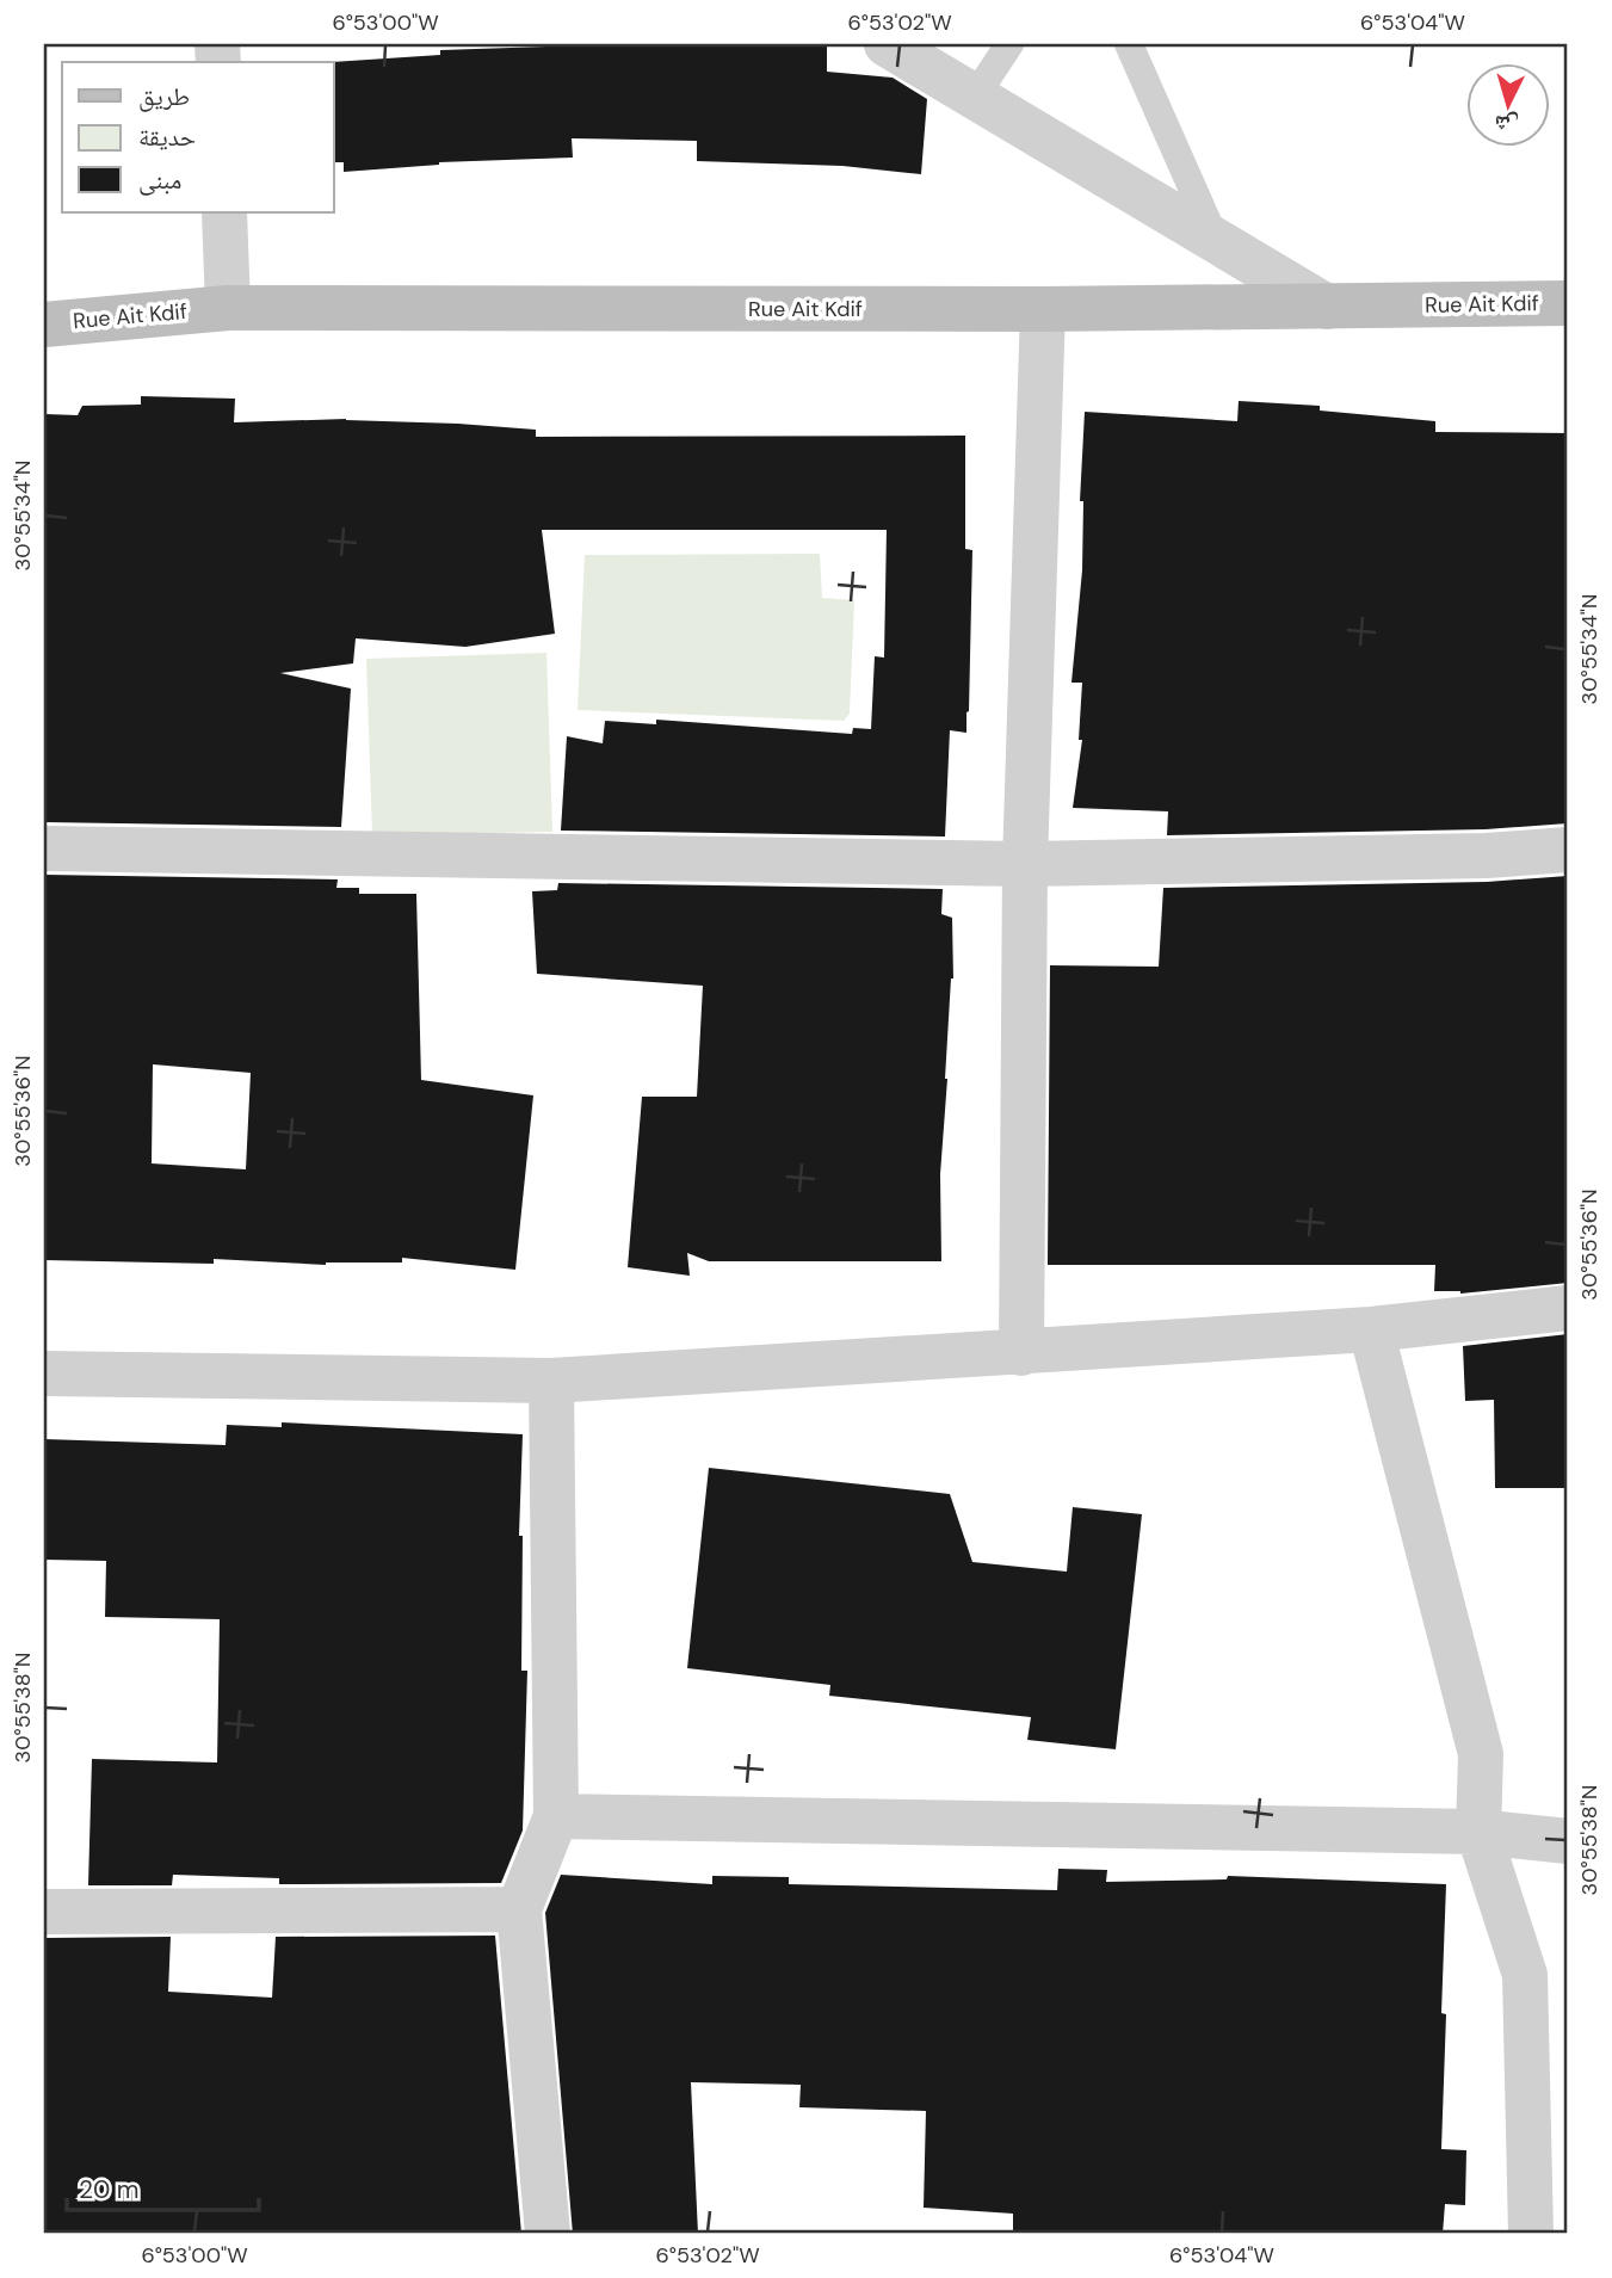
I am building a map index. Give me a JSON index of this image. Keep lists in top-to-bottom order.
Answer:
{
  "streets": {
    "street": ["Rue Ait Kdif"]
  },
  "legend": ["طريق", "حديقة", "مبنى"],
  "scale_bar": "20 m",
  "north": "bottom",
  "coordinates": [
    "6°53'00\"W",
    "6°53'02\"W",
    "6°53'04\"W",
    "30°55'34\"N",
    "30°55'36\"N",
    "30°55'38\"N"
  ]
}
